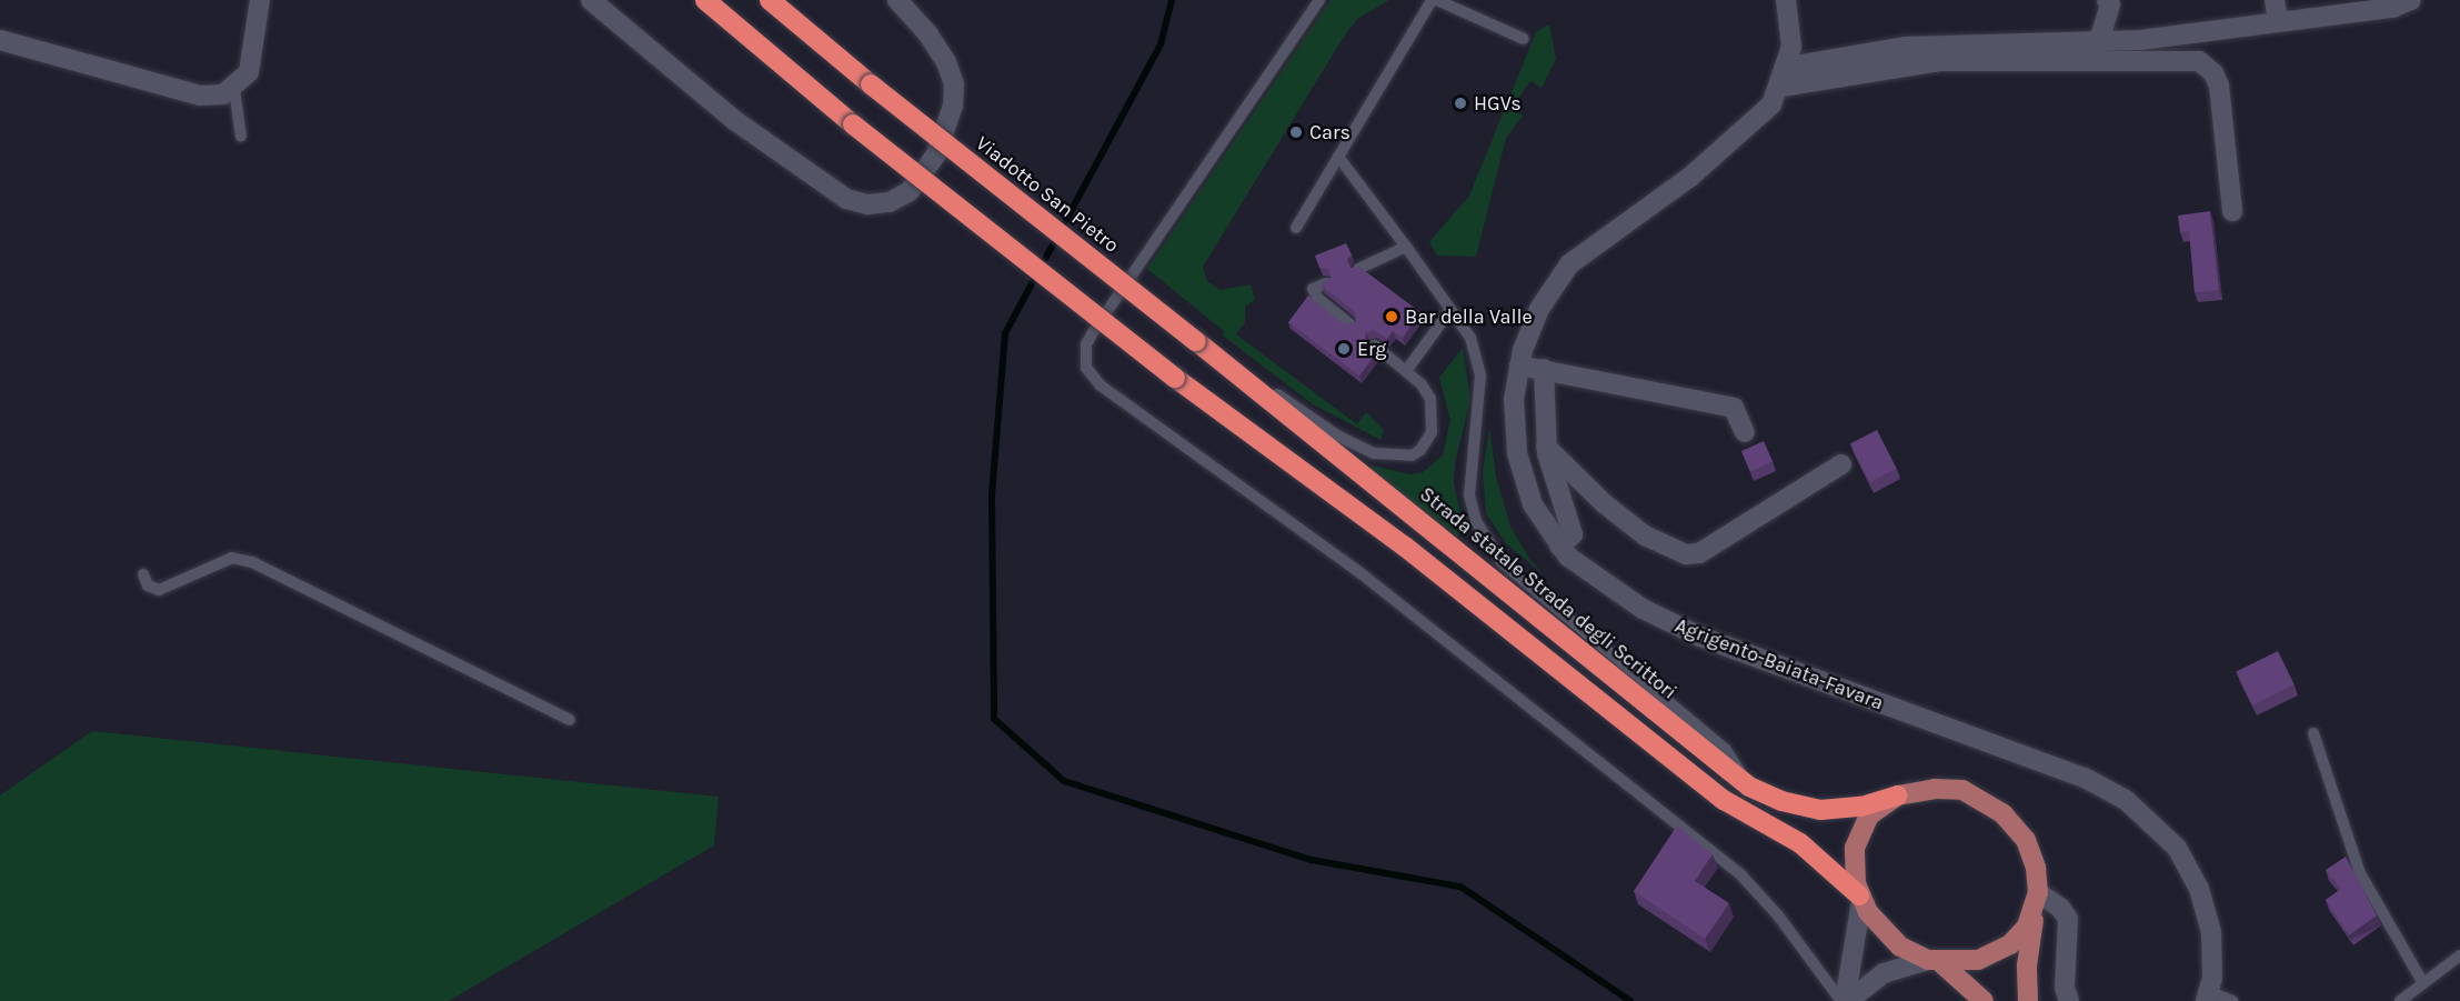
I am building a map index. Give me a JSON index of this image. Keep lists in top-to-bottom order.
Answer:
{
  "streets": {
    "highway": ["Viadotto San Pietro", "Strada statale Strada degli Scrittori"],
    "street": ["Agrigento-Baiata-Favara"]
  },
  "crossings": [
    ["Viadotto San Pietro", "Strada statale Strada degli Scrittori"]
  ],
  "places": [
    "HGVs",
    "Cars",
    "Bar della Valle",
    "Erg"
  ]
}
